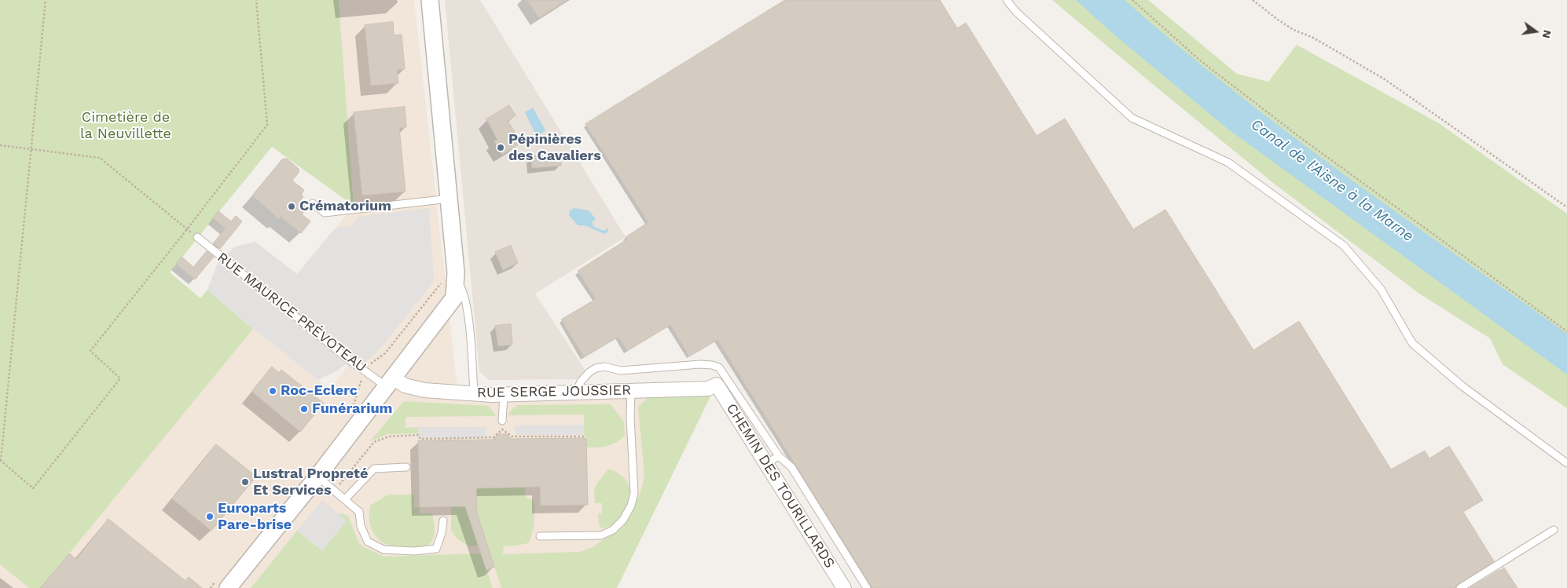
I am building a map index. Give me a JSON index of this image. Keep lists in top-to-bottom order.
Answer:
{
  "streets": {
    "street": ["RUE SERGE JOUSSIER", "CHEMIN DES TOURILLARDS"],
    "lane": ["RUE MAURICE PRÉVOTEAU"]
  },
  "crossings": [
    ["RUE MAURICE PRÉVOTEAU", "RUE SERGE JOUSSIER"],
    ["RUE SERGE JOUSSIER", "CHEMIN DES TOURILLARDS"]
  ],
  "water": ["Canal de l'Aisne à la Marne"],
  "parks": ["Cimetière de la Neuvillette"],
  "places": [
    "Pépinières des Cavaliers",
    "Crématorium",
    "Roc-Eclerc",
    "Funérarium",
    "Lustral Propreté Et Services",
    "Europarts Pare-brise"
  ],
  "north": "right"
}
